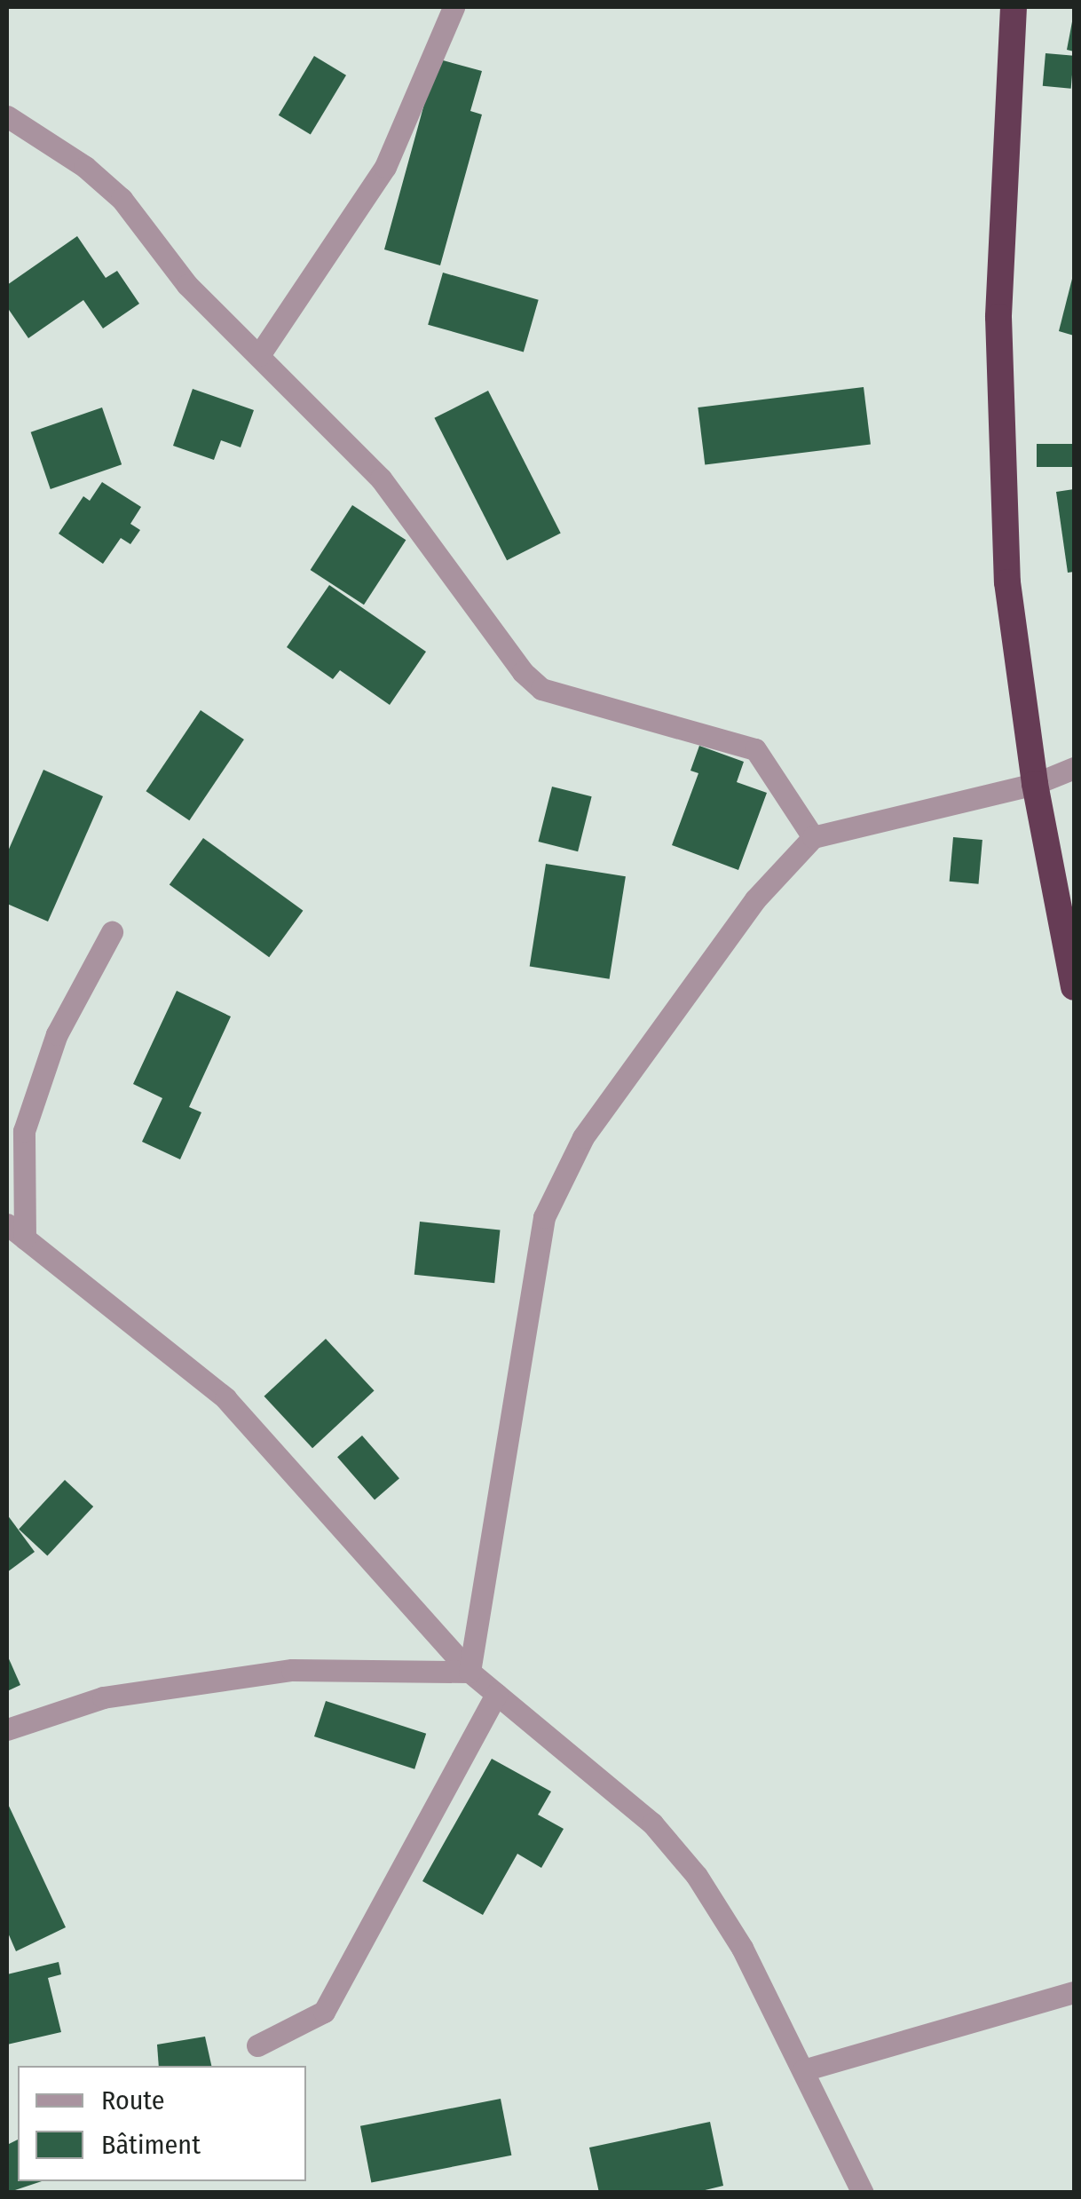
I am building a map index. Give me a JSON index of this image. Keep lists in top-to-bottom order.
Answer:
{
  "legend": ["Route", "Bâtiment"]
}
